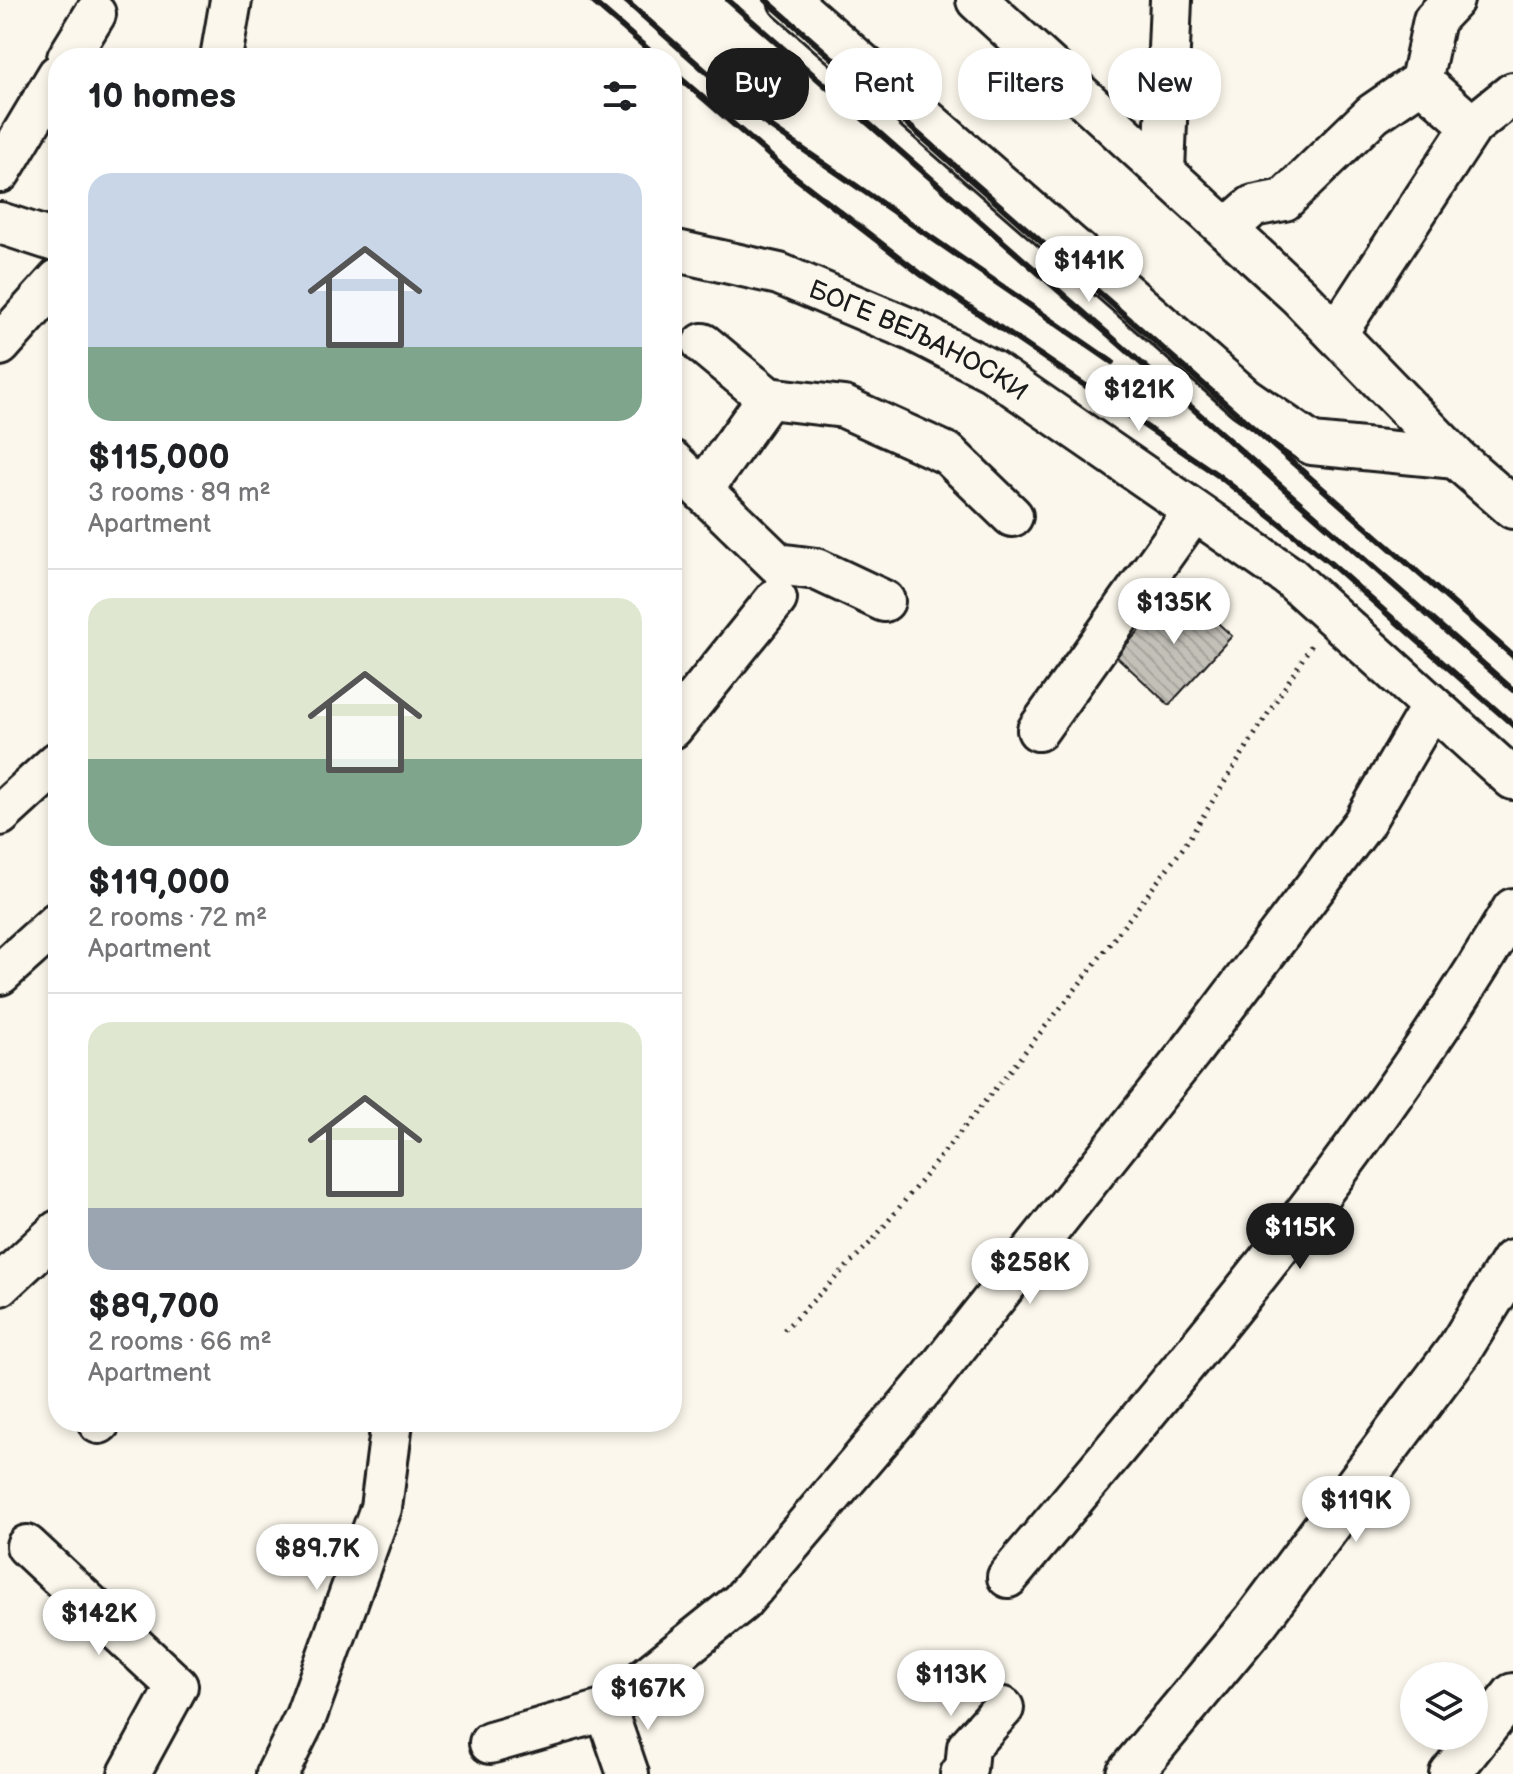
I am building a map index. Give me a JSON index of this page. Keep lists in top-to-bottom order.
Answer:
{
  "streets": {
    "street": ["БОГЕ ВЕЉАНОСКИ"]
  },
  "page": {
    "chip": [
      "Buy",
      "Rent",
      "Filters",
      "New"
    ],
    "heading": "10 homes",
    "list": [
      {
        "name": "$115,000",
        "note": "3 rooms · 89 m² · Apartment"
      },
      {
        "name": "$119,000",
        "note": "2 rooms · 72 m² · Apartment"
      },
      {
        "name": "$89,700",
        "note": "2 rooms · 66 m² · Apartment"
      }
    ],
    "price": [
      "$141K",
      "$121K",
      "$135K",
      "$115K",
      "$258K",
      "$119K",
      "$89.7K",
      "$142K",
      "$113K",
      "$167K"
    ]
  }
}
